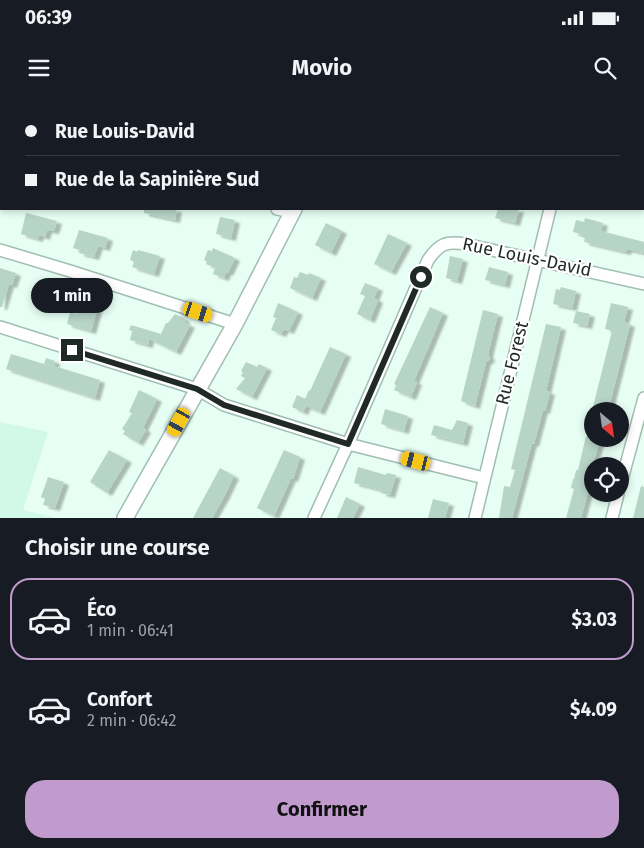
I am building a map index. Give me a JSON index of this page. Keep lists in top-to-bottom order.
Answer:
{
  "streets": {
    "street": ["Rue Louis-David", "Rue Forest"]
  },
  "crossings": [
    ["Rue Louis-David", "Rue Forest"]
  ],
  "north": "bottom right",
  "page": {
    "status": "06:39",
    "header": "Movio",
    "banner": ["Rue Louis-David", "Rue de la Sapinière Sud"],
    "bubble": "1 min",
    "heading": "Choisir une course",
    "list": [
      {
        "name": "Éco",
        "note": "1 min · 06:41",
        "value": "$3.03"
      },
      {
        "name": "Confort",
        "note": "2 min · 06:42",
        "value": "$4.09"
      }
    ],
    "buttons": "Confirmer"
  }
}
